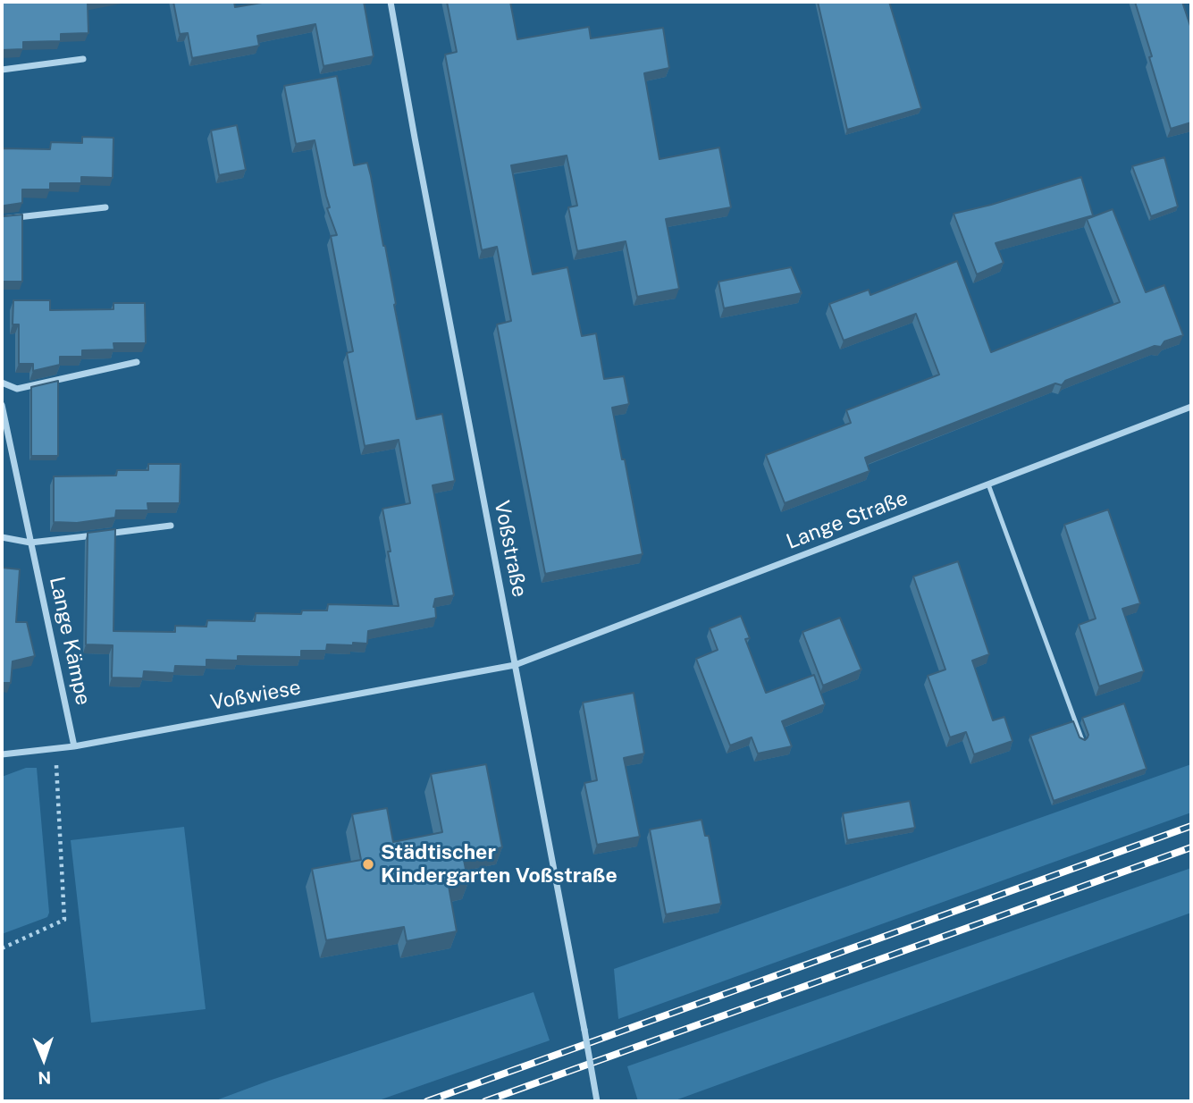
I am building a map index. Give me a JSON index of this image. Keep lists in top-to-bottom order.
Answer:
{
  "streets": {
    "street": [
      "Lange Straße",
      "Voßstraße",
      "Lange Kämpe",
      "Voßwiese"
    ]
  },
  "crossings": [
    ["Lange Straße", "Voßstraße"],
    ["Lange Straße", "Voßwiese"],
    ["Voßstraße", "Voßwiese"],
    ["Lange Kämpe", "Voßwiese"]
  ],
  "places": ["Städtischer Kindergarten Voßstraße"],
  "north": "bottom"
}
